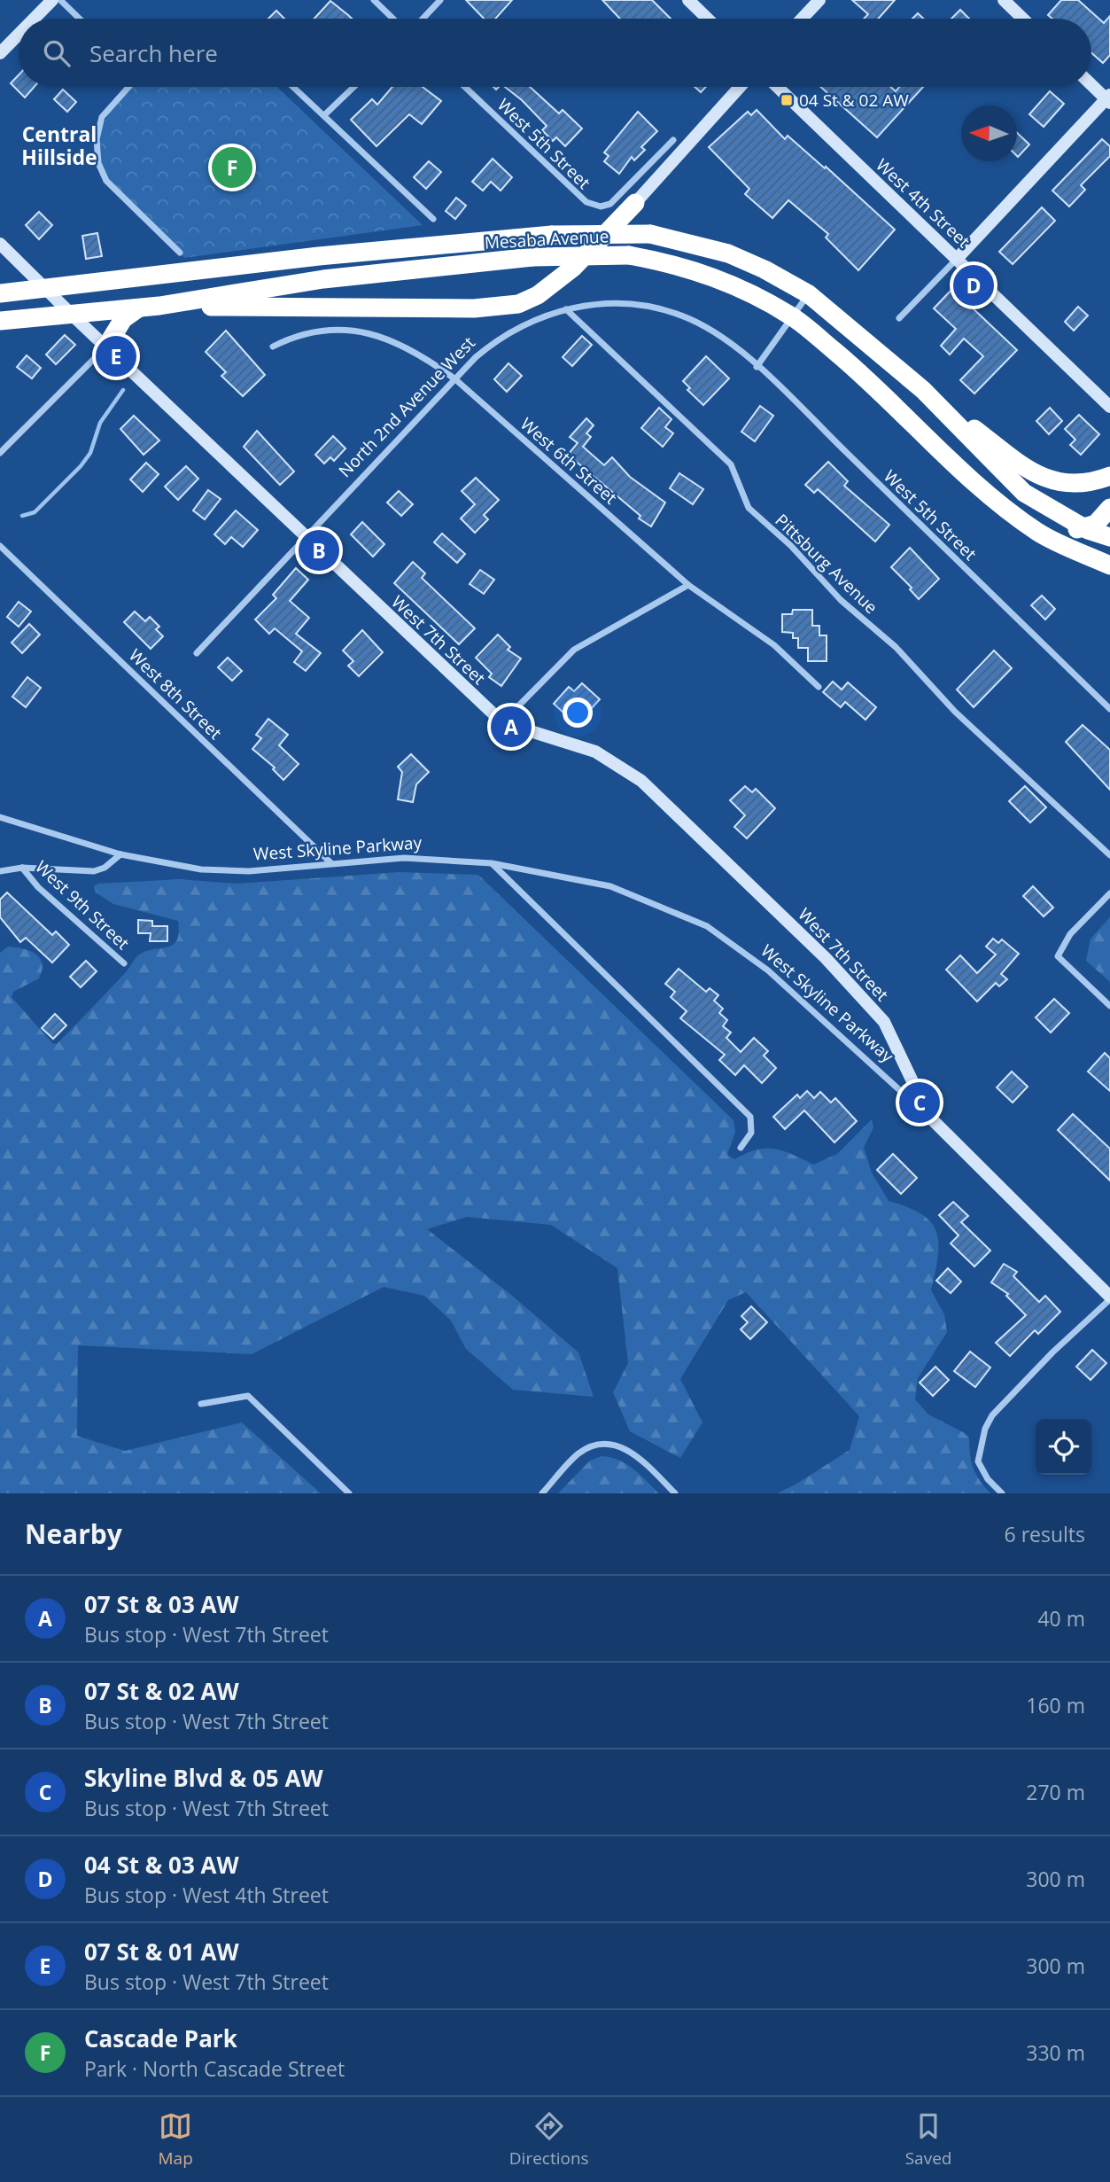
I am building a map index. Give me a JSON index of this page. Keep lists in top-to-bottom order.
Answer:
{
  "streets": {
    "highway": ["Mesaba Avenue"],
    "street": [
      "West 5th Street",
      "West 4th Street",
      "North 2nd Avenue West",
      "West 6th Street",
      "Pittsburg Avenue",
      "West 7th Street",
      "West 8th Street",
      "West Skyline Parkway",
      "West 9th Street"
    ]
  },
  "crossings": [
    ["West 5th Street", "North 2nd Avenue West"],
    ["Mesaba Avenue", "West 7th Street"],
    ["North 2nd Avenue West", "West 6th Street"],
    ["North 2nd Avenue West", "Pittsburg Avenue"],
    ["North 2nd Avenue West", "West 7th Street"],
    ["West 7th Street", "West Skyline Parkway"],
    ["West 8th Street", "West Skyline Parkway"],
    ["West Skyline Parkway", "West 9th Street"]
  ],
  "districts": ["Central Hillside"],
  "places": {
    "transit": ["04 St & 02 AW"]
  },
  "north": "left",
  "page": {
    "search": "Search here",
    "pins": [
      "F",
      "D",
      "E",
      "B",
      "A",
      "C"
    ],
    "heading": ["Nearby", "6 results"],
    "list": [
      {
        "mark": "A",
        "name": "07 St & 03 AW",
        "note": "Bus stop · West 7th Street",
        "value": "40 m"
      },
      {
        "mark": "B",
        "name": "07 St & 02 AW",
        "note": "Bus stop · West 7th Street",
        "value": "160 m"
      },
      {
        "mark": "C",
        "name": "Skyline Blvd & 05 AW",
        "note": "Bus stop · West 7th Street",
        "value": "270 m"
      },
      {
        "mark": "D",
        "name": "04 St & 03 AW",
        "note": "Bus stop · West 4th Street",
        "value": "300 m"
      },
      {
        "mark": "E",
        "name": "07 St & 01 AW",
        "note": "Bus stop · West 7th Street",
        "value": "300 m"
      },
      {
        "mark": "F",
        "name": "Cascade Park",
        "note": "Park · North Cascade Street",
        "value": "330 m"
      }
    ],
    "nav": ["Map", "Directions", "Saved"]
  }
}
